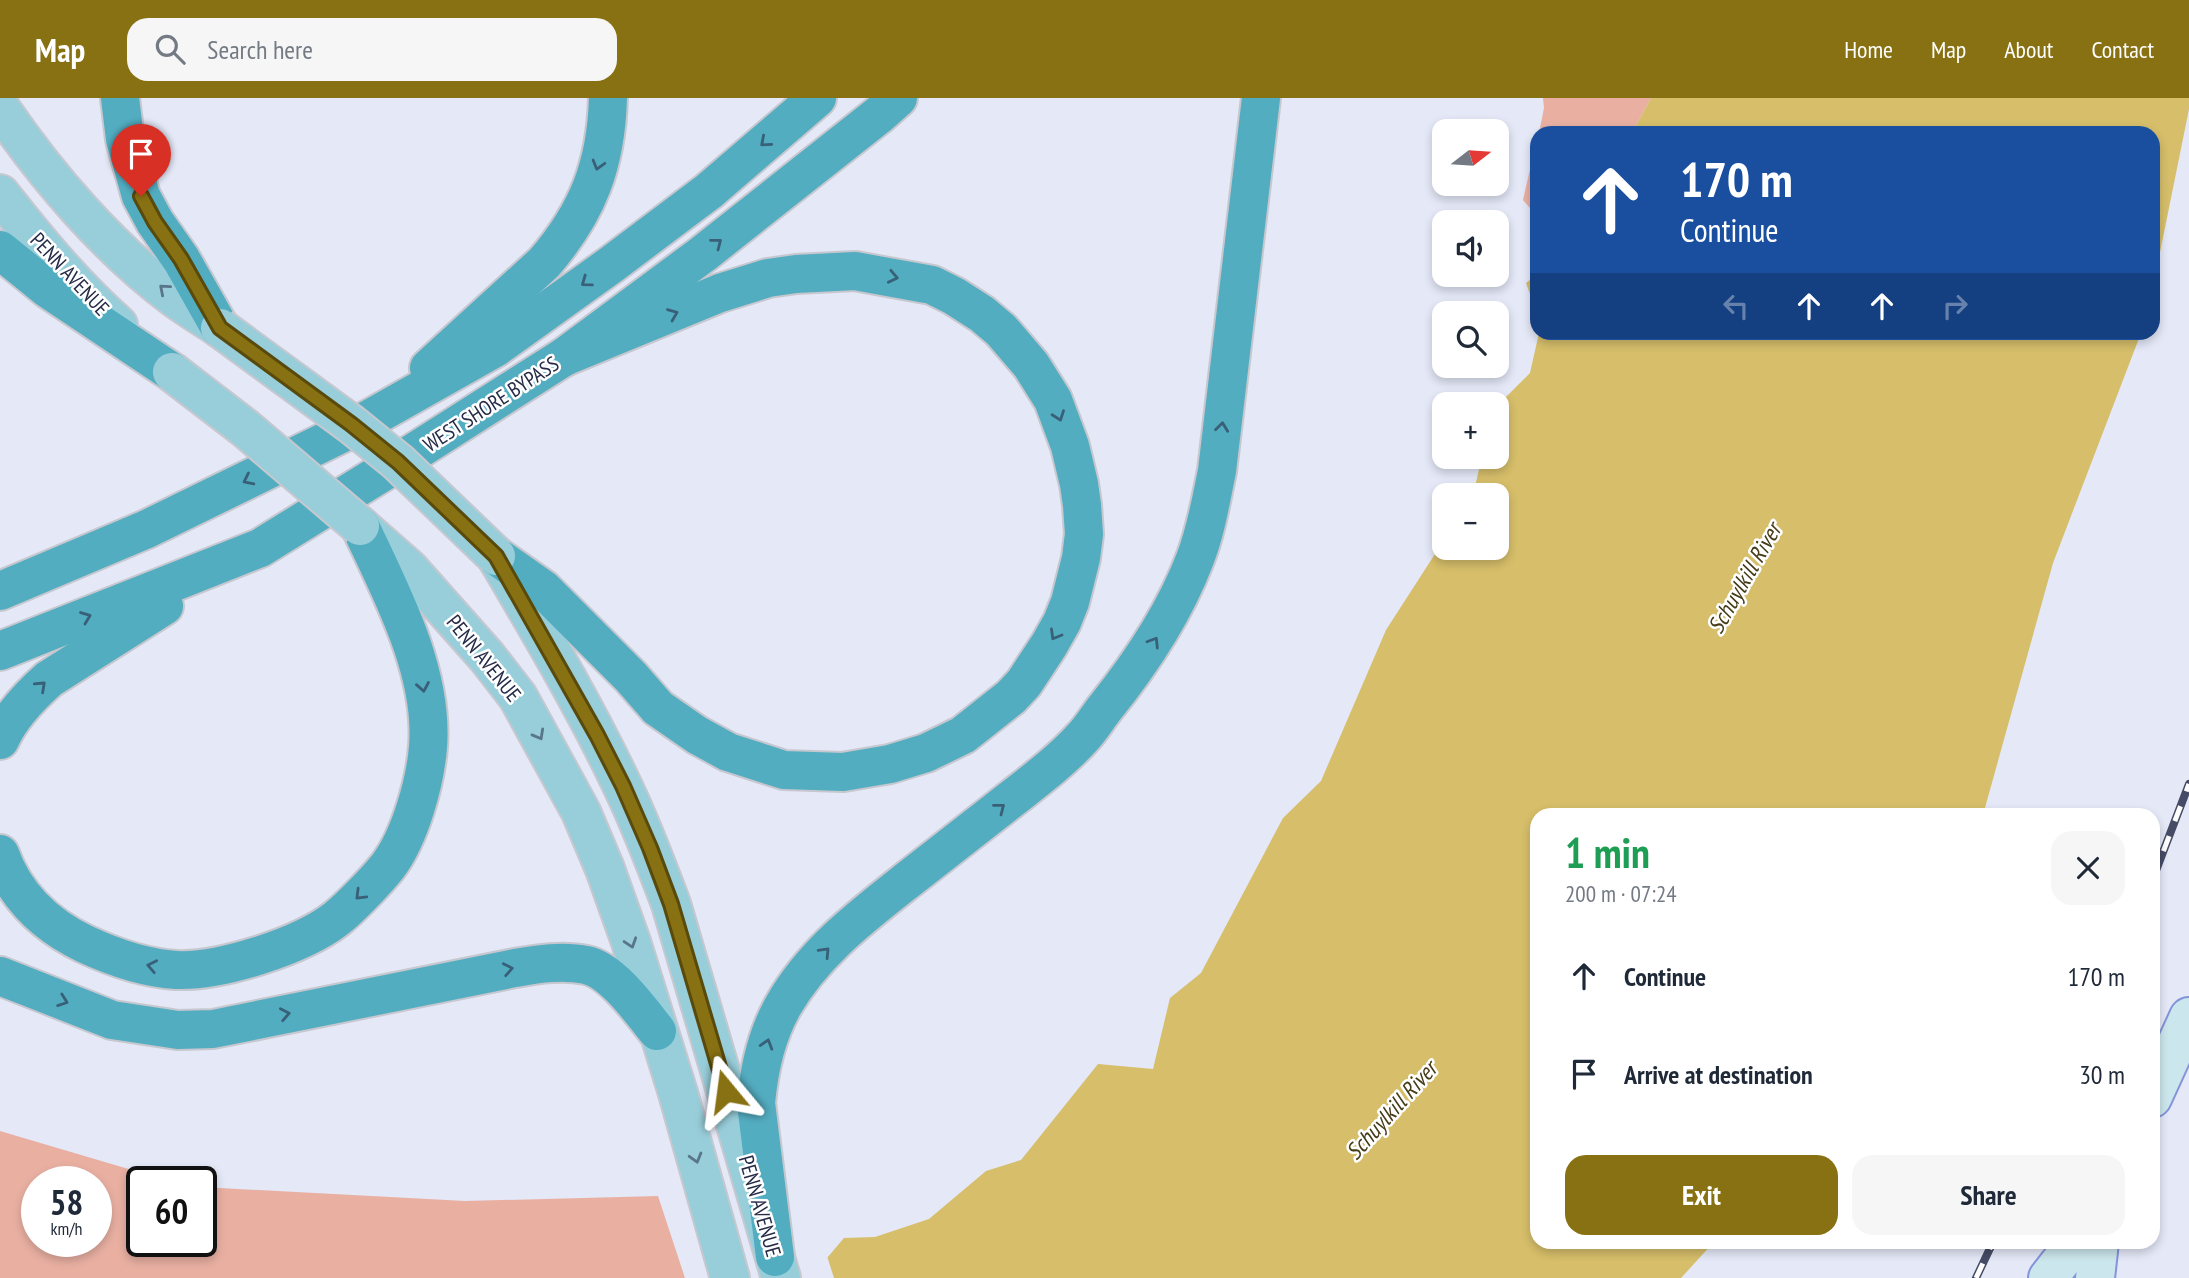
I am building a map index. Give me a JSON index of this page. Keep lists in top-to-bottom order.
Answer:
{
  "streets": {
    "highway": ["WEST SHORE BYPASS"],
    "main road": ["PENN AVENUE"]
  },
  "water": ["Schuylkill River"],
  "north": "right",
  "page": {
    "header": "Map",
    "search": "Search here",
    "nav": [
      "Home",
      "Map",
      "About",
      "Contact"
    ],
    "map_buttons": ["+", "−"],
    "turn": ["170 m", "Continue"],
    "heading": ["1 min", "200 m · 07:24"],
    "list": [
      {
        "name": "Continue",
        "value": "170 m"
      },
      {
        "name": "Arrive at destination",
        "value": "30 m"
      }
    ],
    "buttons": ["Exit", "Share"],
    "speed": "58 km/h",
    "limit": "60"
  }
}
